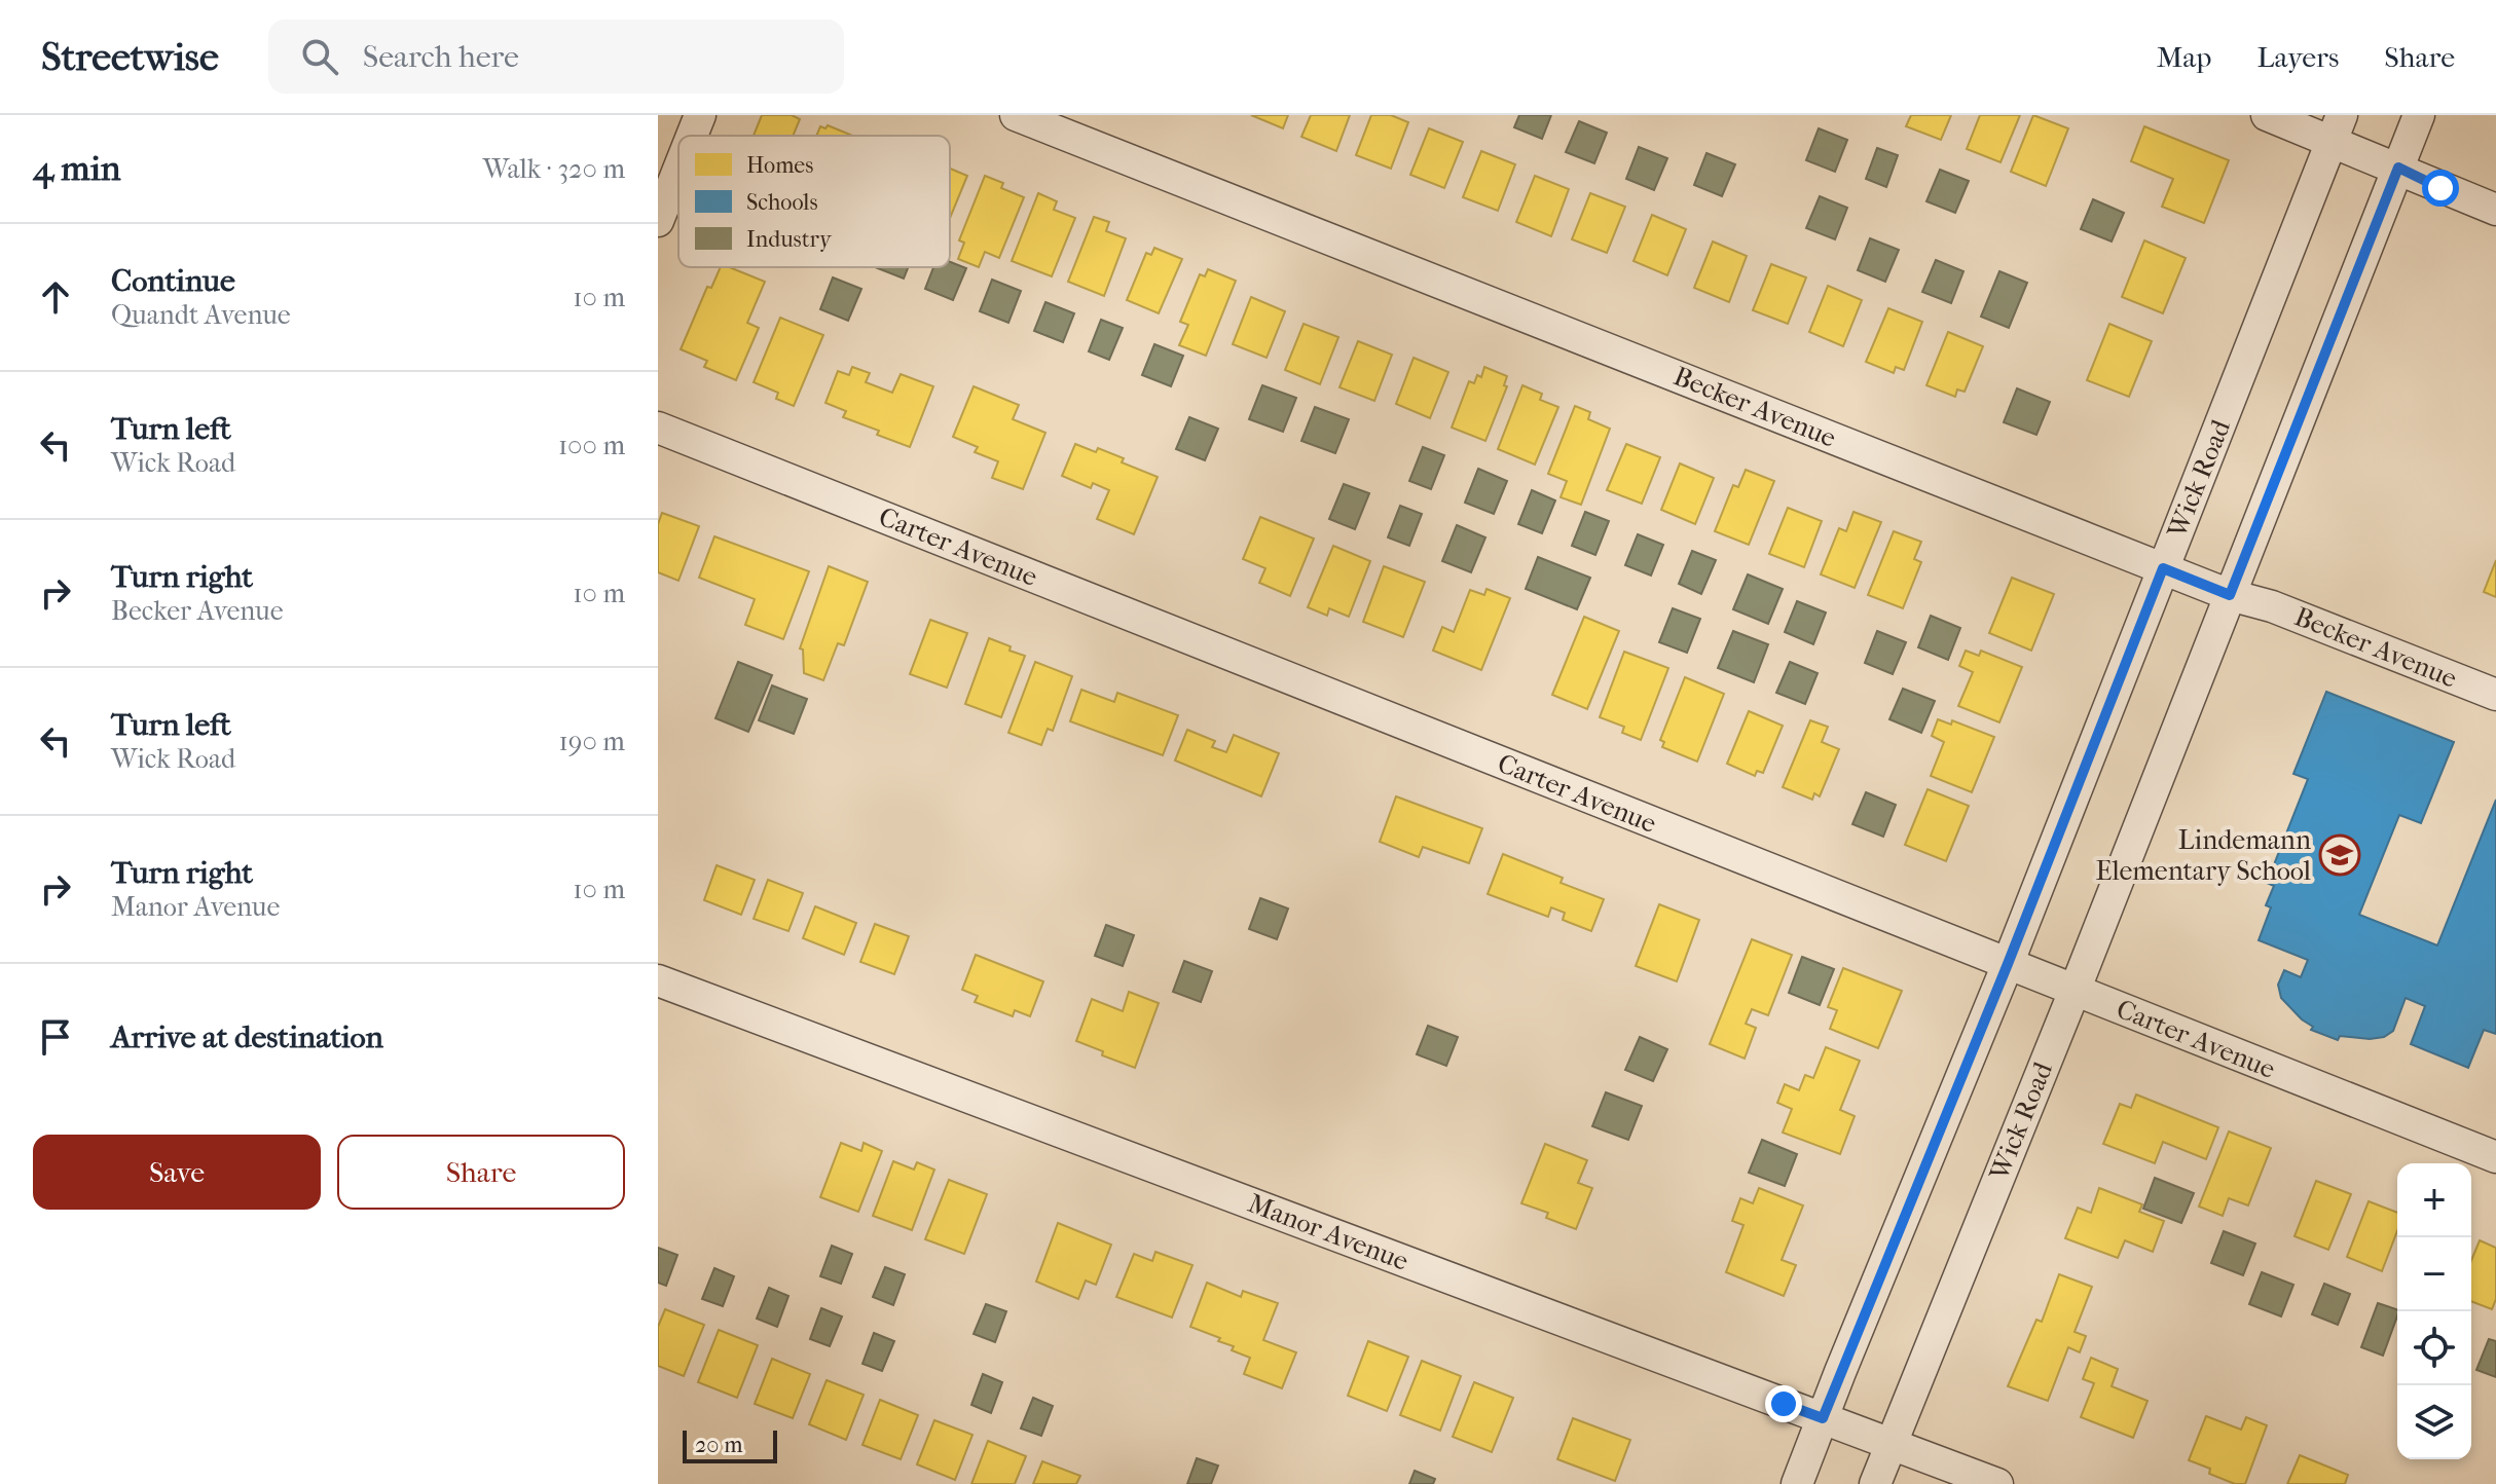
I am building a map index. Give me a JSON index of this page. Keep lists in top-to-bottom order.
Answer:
{
  "streets": {
    "street": [
      "Becker Avenue",
      "Wick Road",
      "Carter Avenue",
      "Manor Avenue"
    ]
  },
  "crossings": [
    ["Becker Avenue", "Wick Road"],
    ["Wick Road", "Carter Avenue"],
    ["Wick Road", "Manor Avenue"]
  ],
  "places": {
    "school or university": ["Lindemann Elementary School"]
  },
  "legend": ["Homes", "Schools", "Industry"],
  "scale_bar": "20 m",
  "page": {
    "header": "Streetwise",
    "search": "Search here",
    "nav": ["Map", "Layers", "Share"],
    "heading": ["4 min", "Walk · 320 m"],
    "list": [
      ["Continue", "Quandt Avenue", "10 m"],
      ["Turn left", "Wick Road", "100 m"],
      ["Turn right", "Becker Avenue", "10 m"],
      ["Turn left", "Wick Road", "190 m"],
      ["Turn right", "Manor Avenue", "10 m"],
      "Arrive at destination"
    ],
    "buttons": ["Save", "Share"],
    "map_buttons": ["+", "−"],
    "scale": "20 m"
  }
}
